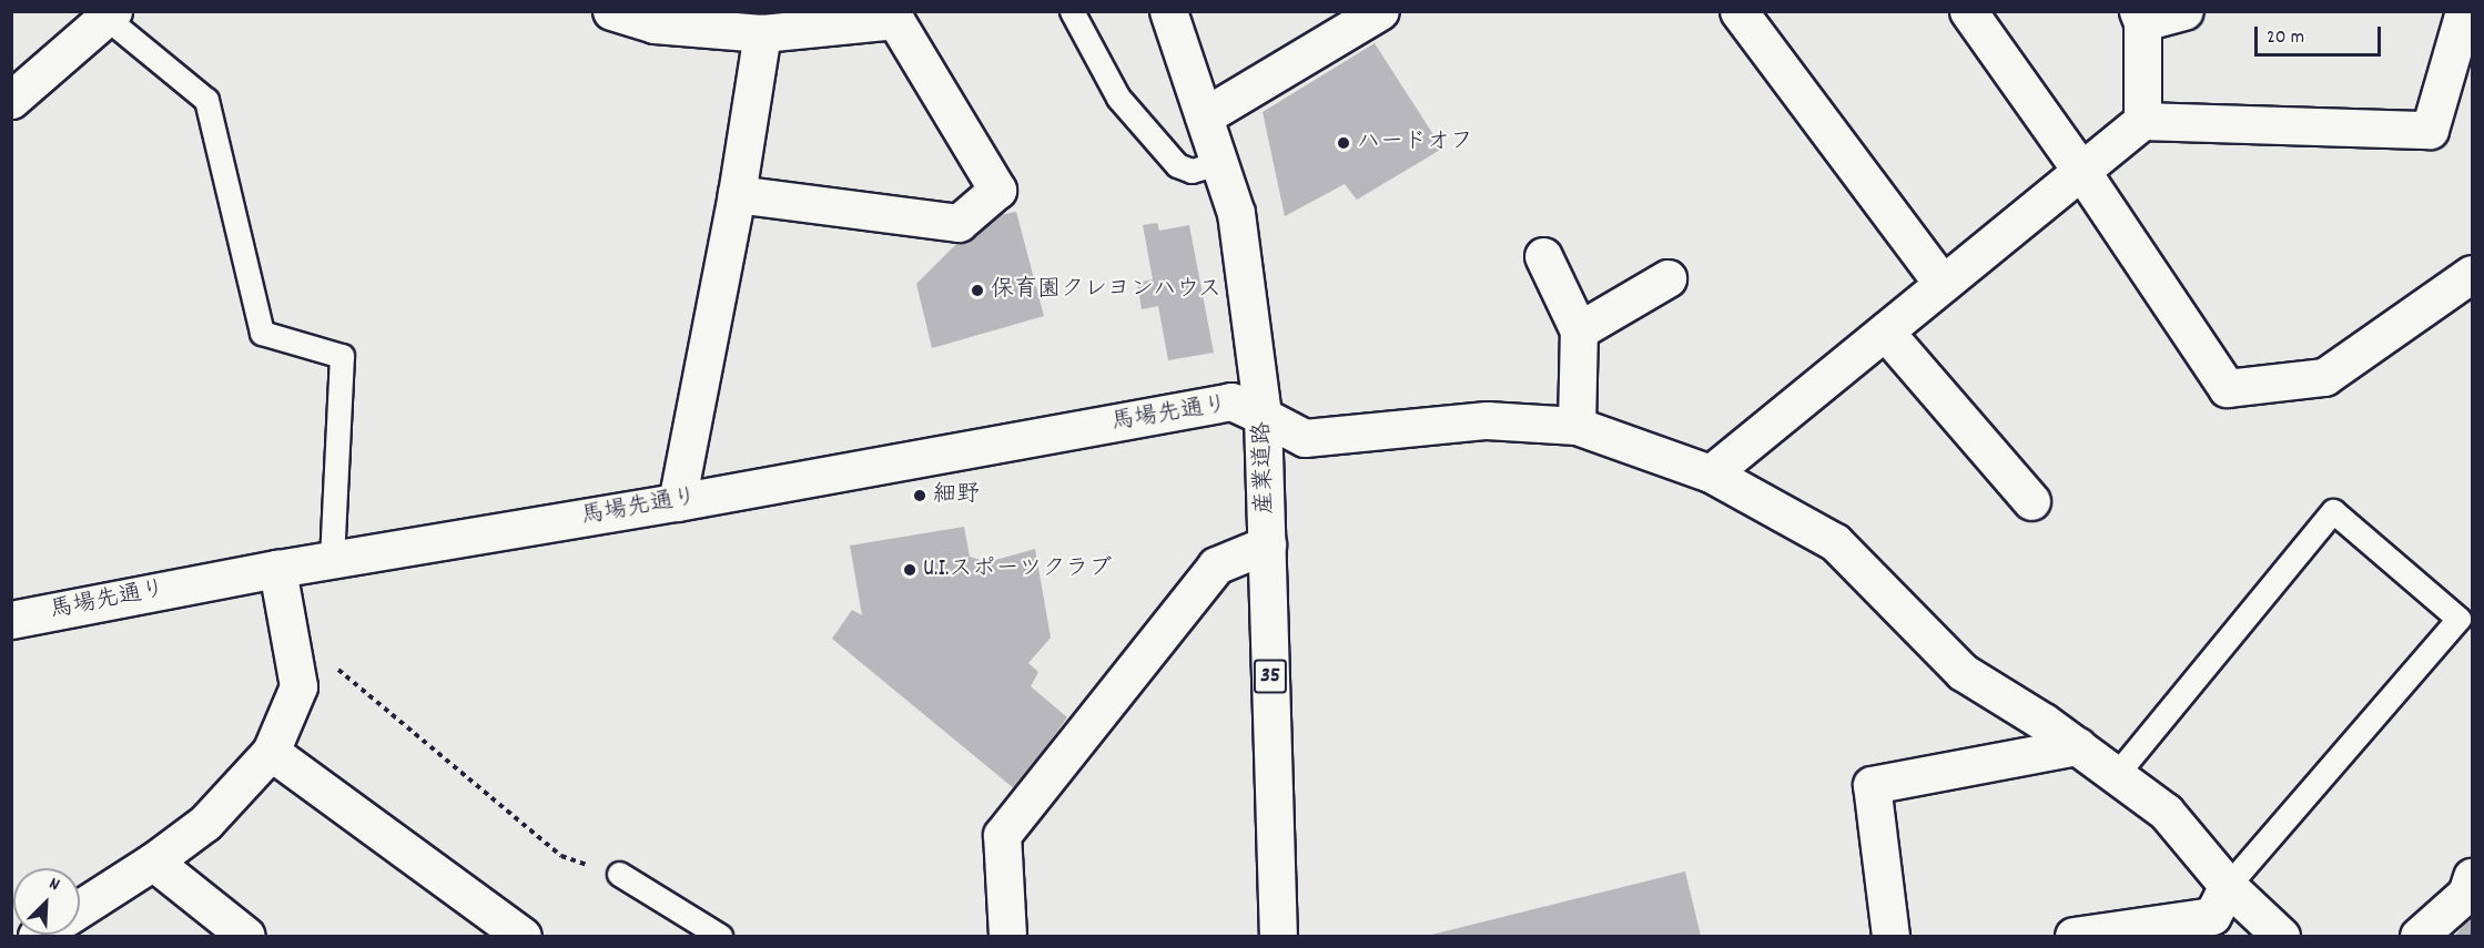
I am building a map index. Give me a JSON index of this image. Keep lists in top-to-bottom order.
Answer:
{
  "streets": {
    "street": ["馬場先通り", "産業道路", "35"]
  },
  "crossings": [
    ["馬場先通り", "産業道路"]
  ],
  "places": [
    "ハードオフ",
    "保育園クレヨンハウス",
    "細野",
    "U.I.スポーツクラブ"
  ],
  "scale_bar": "20 m",
  "north": "top right"
}
